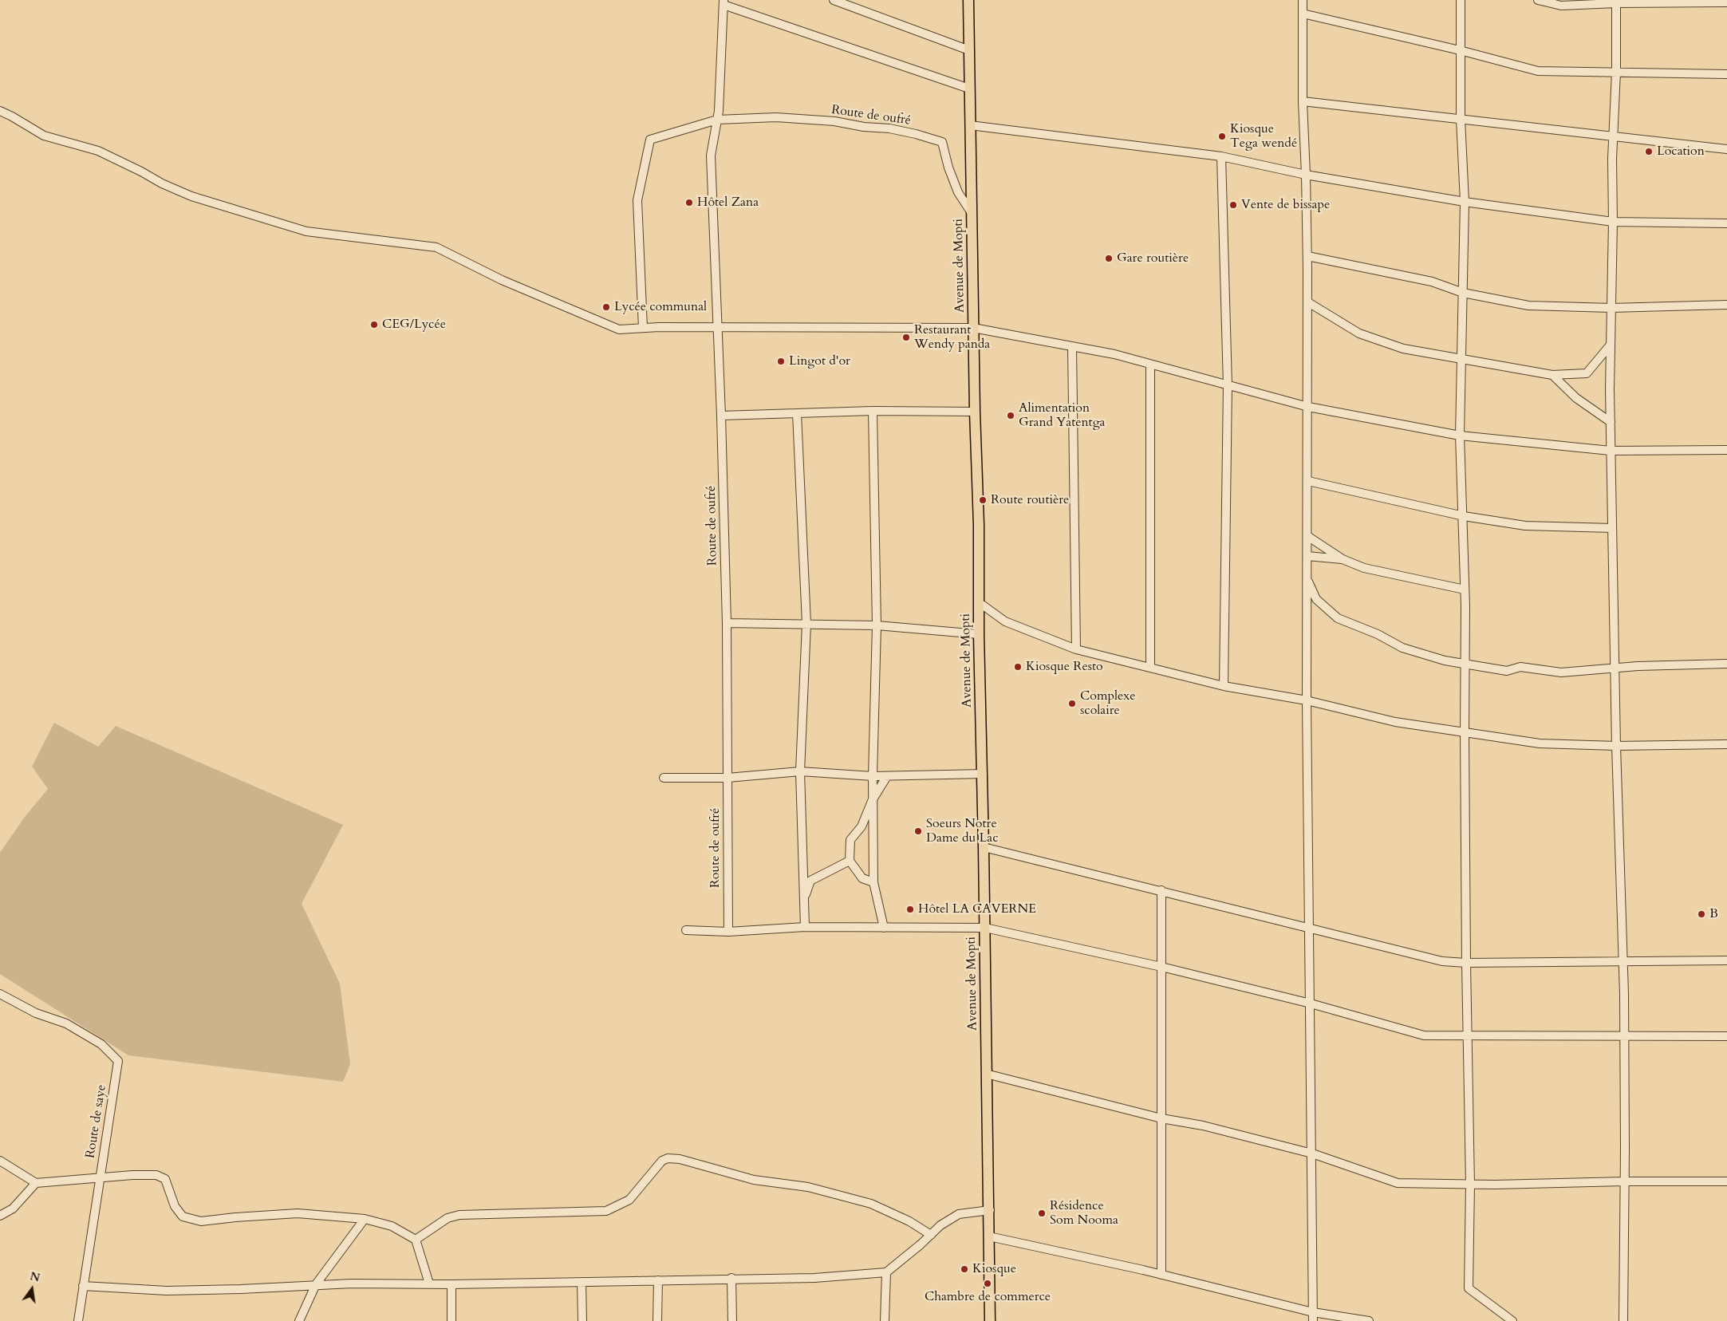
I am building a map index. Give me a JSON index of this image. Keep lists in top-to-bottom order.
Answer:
{
  "streets": {
    "main road": ["Avenue de Mopti"],
    "street": ["Route de oufré", "Route de saye"]
  },
  "crossings": [
    ["Route de oufré", "Avenue de Mopti"]
  ],
  "places": [
    "Kiosque Tega wendé",
    "Location",
    "Hôtel Zana",
    "Vente de bissape",
    "Gare routière",
    "Lycée communal",
    "CEG/Lycée",
    "Restaurant Wendy panda",
    "Lingot d'or",
    "Alimentation Grand Yatentga",
    "Route routière",
    "Kiosque Resto",
    "Complexe scolaire",
    "Soeurs Notre Dame du Lac",
    "Hôtel LA CAVERNE",
    "B",
    "Résidence Som Nooma",
    "Kiosque",
    "Chambre de commerce"
  ],
  "north": "top"
}
